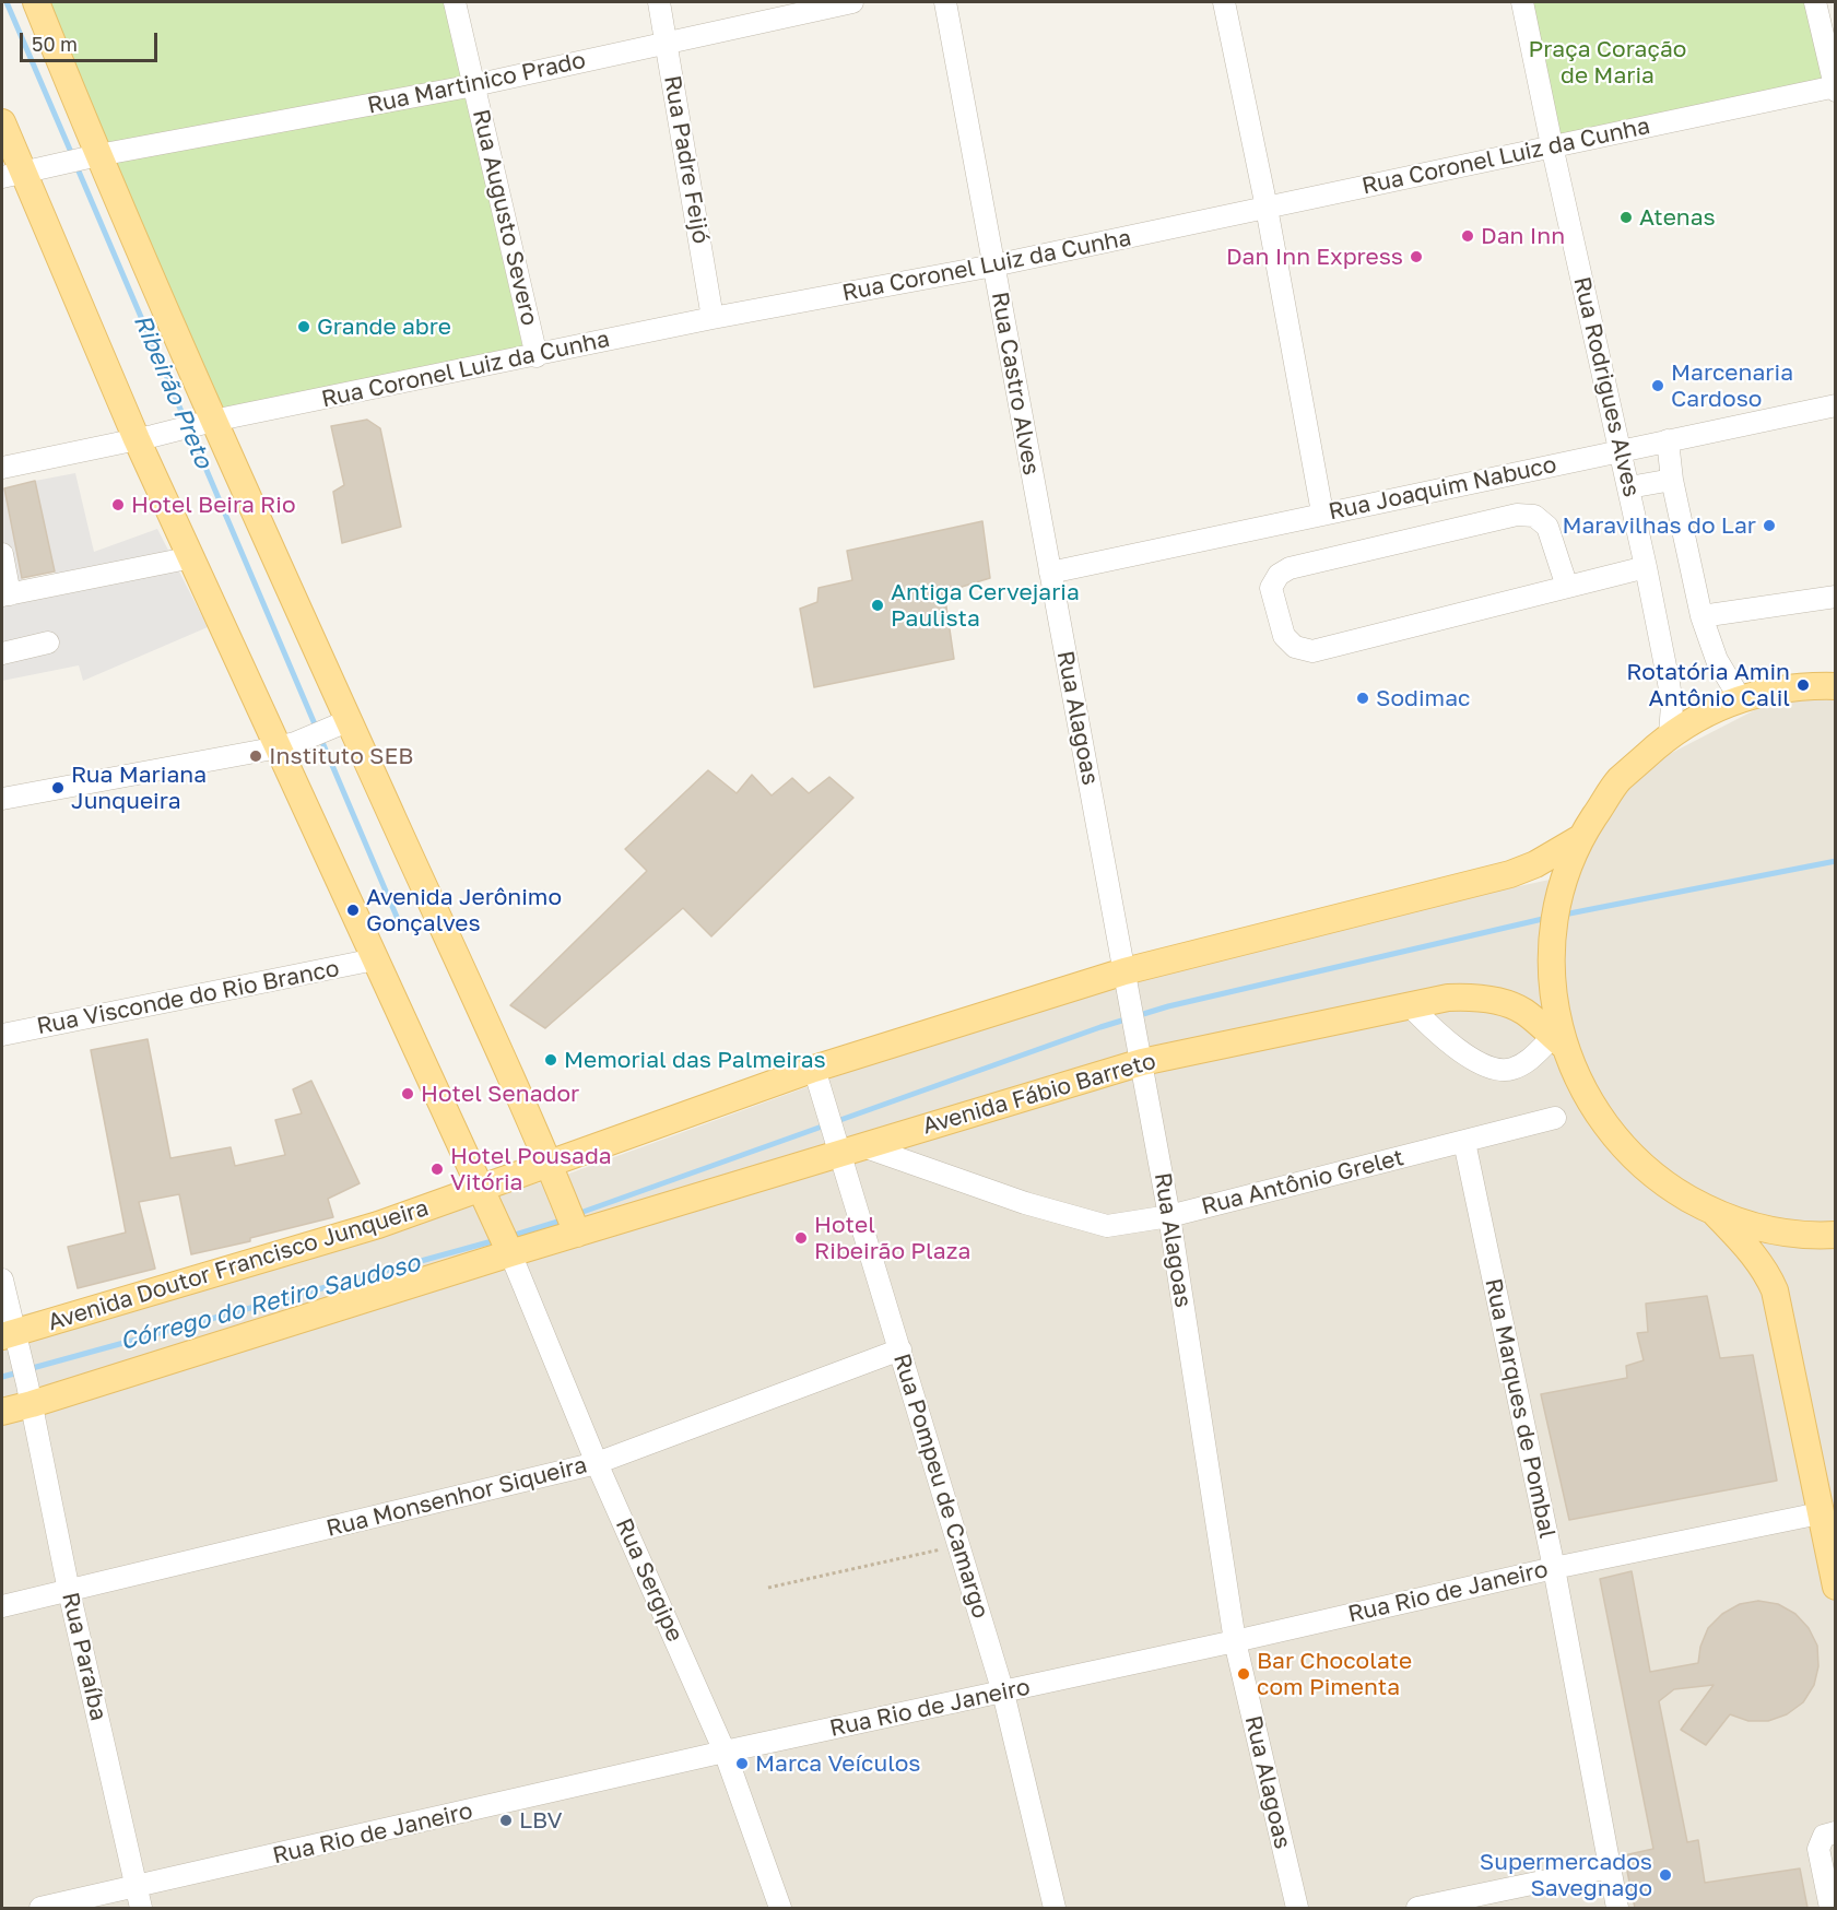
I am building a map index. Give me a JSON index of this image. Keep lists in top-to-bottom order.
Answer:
{
  "streets": {
    "main road": ["Avenida Fábio Barreto", "Avenida Doutor Francisco Junqueira"],
    "street": [
      "Rua Martinico Prado",
      "Rua Coronel Luiz da Cunha",
      "Rua Padre Feijó",
      "Rua Augusto Severo",
      "Rua Castro Alves",
      "Rua Rodrigues Alves",
      "Rua Joaquim Nabuco",
      "Rua Alagoas",
      "Rua Visconde do Rio Branco",
      "Rua Antônio Grelet",
      "Rua Marques de Pombal",
      "Rua Pompeu de Camargo",
      "Rua Monsenhor Siqueira",
      "Rua Sergipe",
      "Rua Rio de Janeiro",
      "Rua Paraíba"
    ]
  },
  "crossings": [
    ["Rua Martinico Prado", "Rua Padre Feijó"],
    ["Rua Martinico Prado", "Rua Augusto Severo"],
    ["Rua Coronel Luiz da Cunha", "Rua Padre Feijó"],
    ["Rua Coronel Luiz da Cunha", "Rua Augusto Severo"],
    ["Rua Coronel Luiz da Cunha", "Rua Castro Alves"],
    ["Rua Coronel Luiz da Cunha", "Rua Rodrigues Alves"],
    ["Rua Castro Alves", "Rua Joaquim Nabuco"],
    ["Rua Castro Alves", "Rua Alagoas"],
    ["Rua Rodrigues Alves", "Rua Joaquim Nabuco"],
    ["Rua Joaquim Nabuco", "Rua Alagoas"],
    ["Rua Alagoas", "Avenida Fábio Barreto"],
    ["Rua Alagoas", "Rua Antônio Grelet"],
    ["Rua Alagoas", "Rua Rio de Janeiro"],
    ["Avenida Fábio Barreto", "Rua Antônio Grelet"],
    ["Avenida Fábio Barreto", "Rua Pompeu de Camargo"],
    ["Avenida Fábio Barreto", "Rua Sergipe"],
    ["Rua Antônio Grelet", "Rua Marques de Pombal"],
    ["Rua Antônio Grelet", "Rua Pompeu de Camargo"],
    ["Avenida Doutor Francisco Junqueira", "Rua Paraíba"],
    ["Rua Marques de Pombal", "Rua Rio de Janeiro"],
    ["Rua Pompeu de Camargo", "Rua Monsenhor Siqueira"],
    ["Rua Pompeu de Camargo", "Rua Rio de Janeiro"],
    ["Rua Monsenhor Siqueira", "Rua Sergipe"],
    ["Rua Monsenhor Siqueira", "Rua Paraíba"],
    ["Rua Sergipe", "Rua Rio de Janeiro"],
    ["Rua Rio de Janeiro", "Rua Paraíba"]
  ],
  "water": ["Ribeirão Preto", "Córrego do Retiro Saudoso"],
  "parks": ["Praça Coração de Maria"],
  "places": [
    "Atenas",
    "Dan Inn",
    "Dan Inn Express",
    "Grande abre",
    "Marcenaria Cardoso",
    "Hotel Beira Rio",
    "Maravilhas do Lar",
    "Antiga Cervejaria Paulista",
    "Rotatória Amin Antônio Calil",
    "Sodimac",
    "Instituto SEB",
    "Rua Mariana Junqueira",
    "Avenida Jerônimo Gonçalves",
    "Memorial das Palmeiras",
    "Hotel Senador",
    "Hotel Pousada Vitória",
    "Hotel Ribeirão Plaza",
    "Bar Chocolate com Pimenta",
    "Marca Veículos",
    "LBV",
    "Supermercados Savegnago"
  ],
  "scale_bar": "50 m"
}
